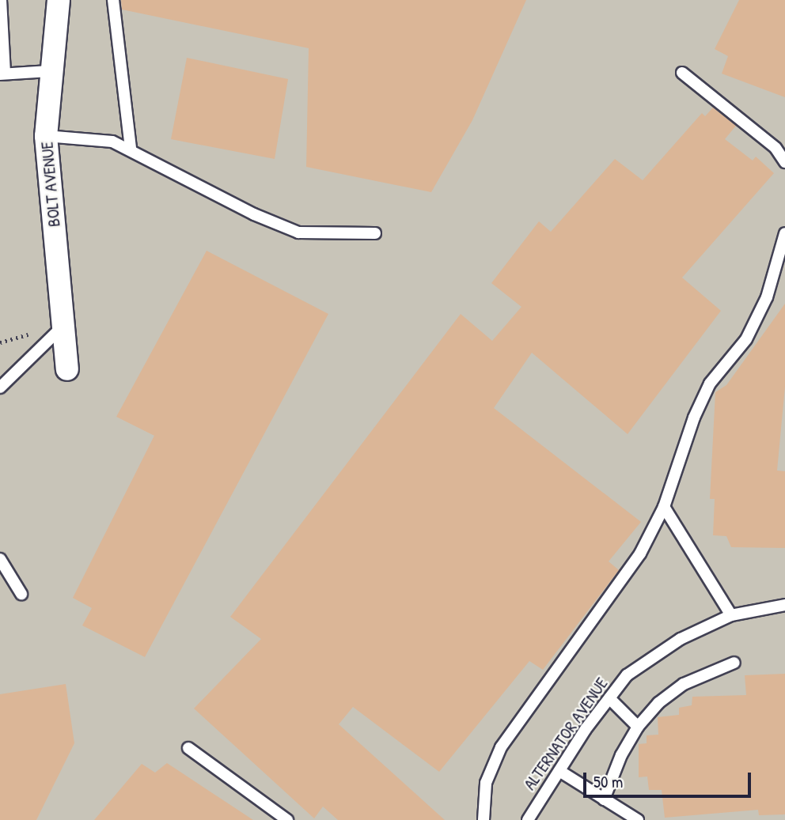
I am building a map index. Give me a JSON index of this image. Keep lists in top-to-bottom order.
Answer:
{
  "streets": {
    "street": ["BOLT AVENUE"],
    "lane": ["ALTERNATOR AVENUE"]
  },
  "scale_bar": "50 m"
}
